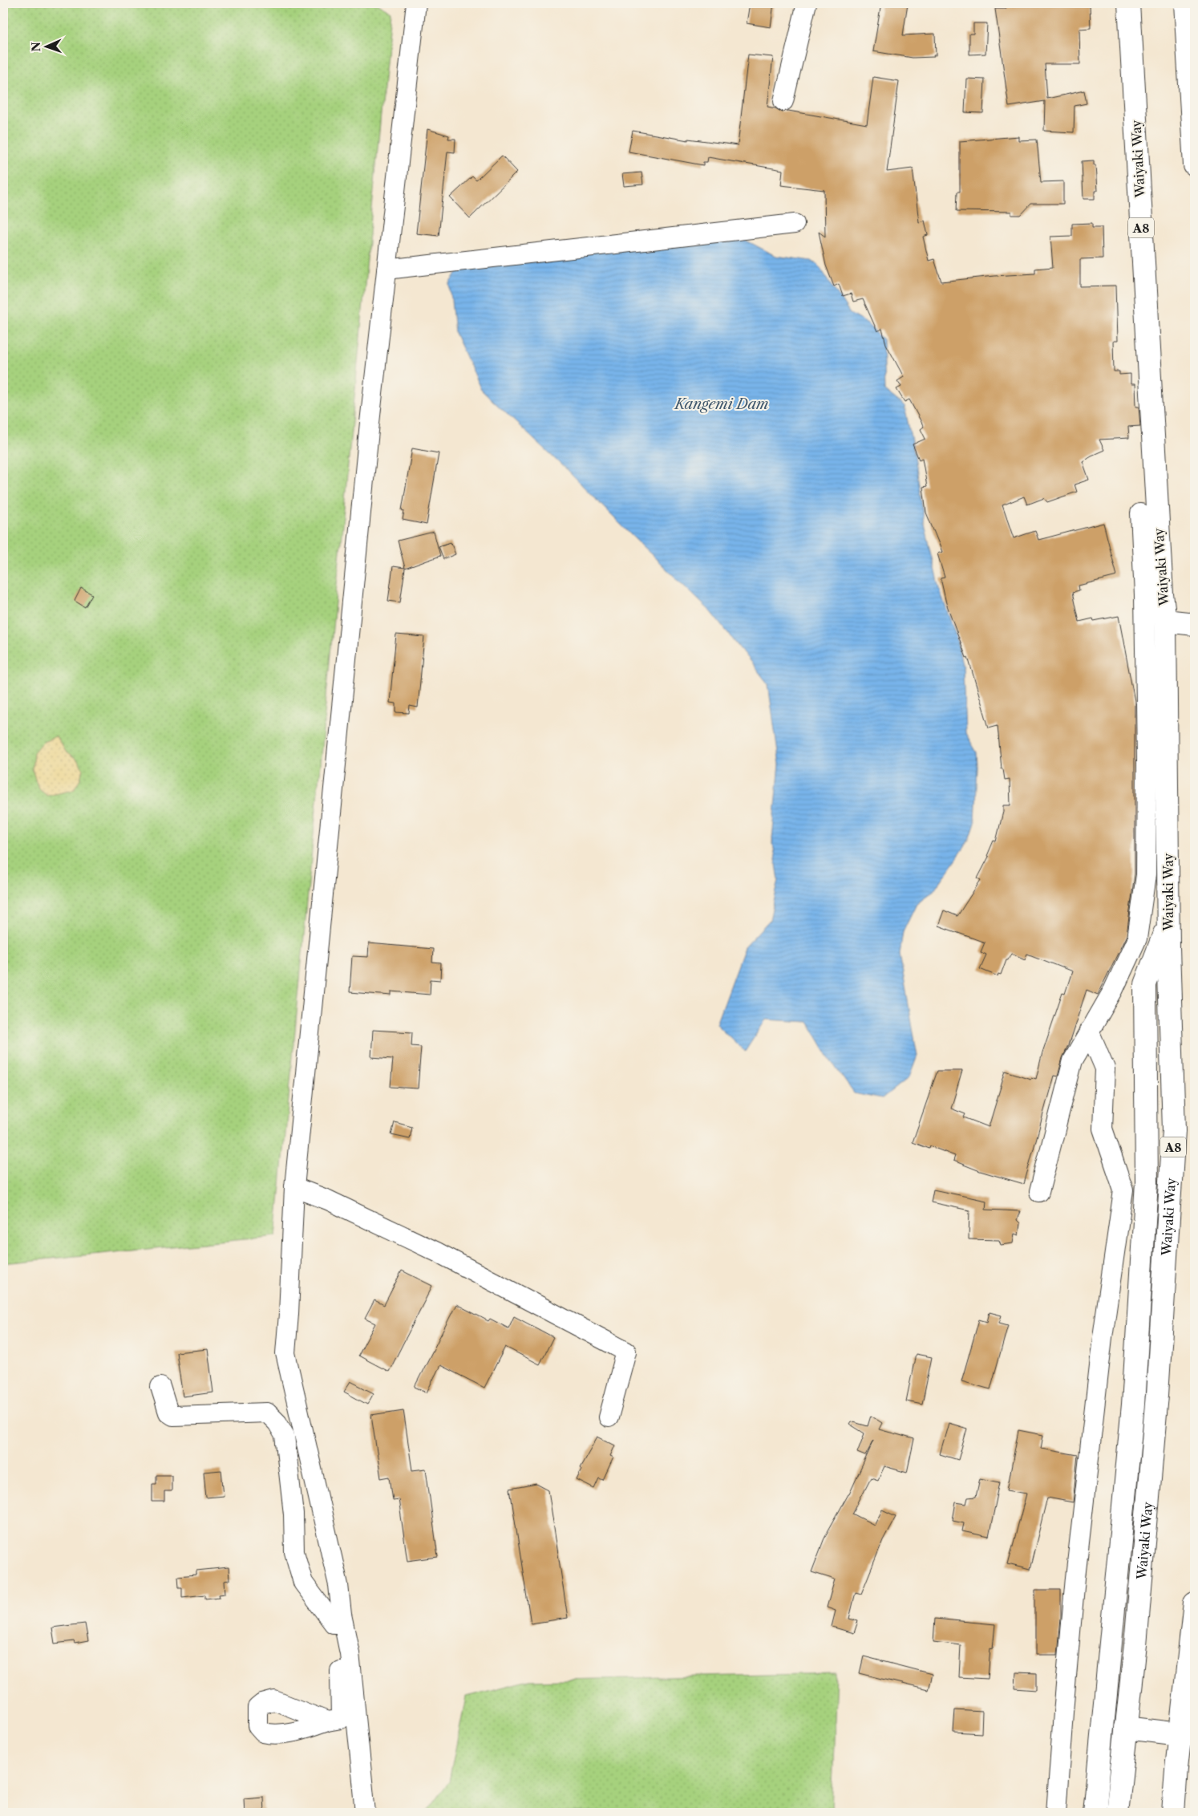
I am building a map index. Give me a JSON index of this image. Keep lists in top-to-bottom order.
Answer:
{
  "streets": {
    "highway": ["Waiyaki Way", "A8"]
  },
  "water": ["Kangemi Dam"],
  "north": "left"
}
